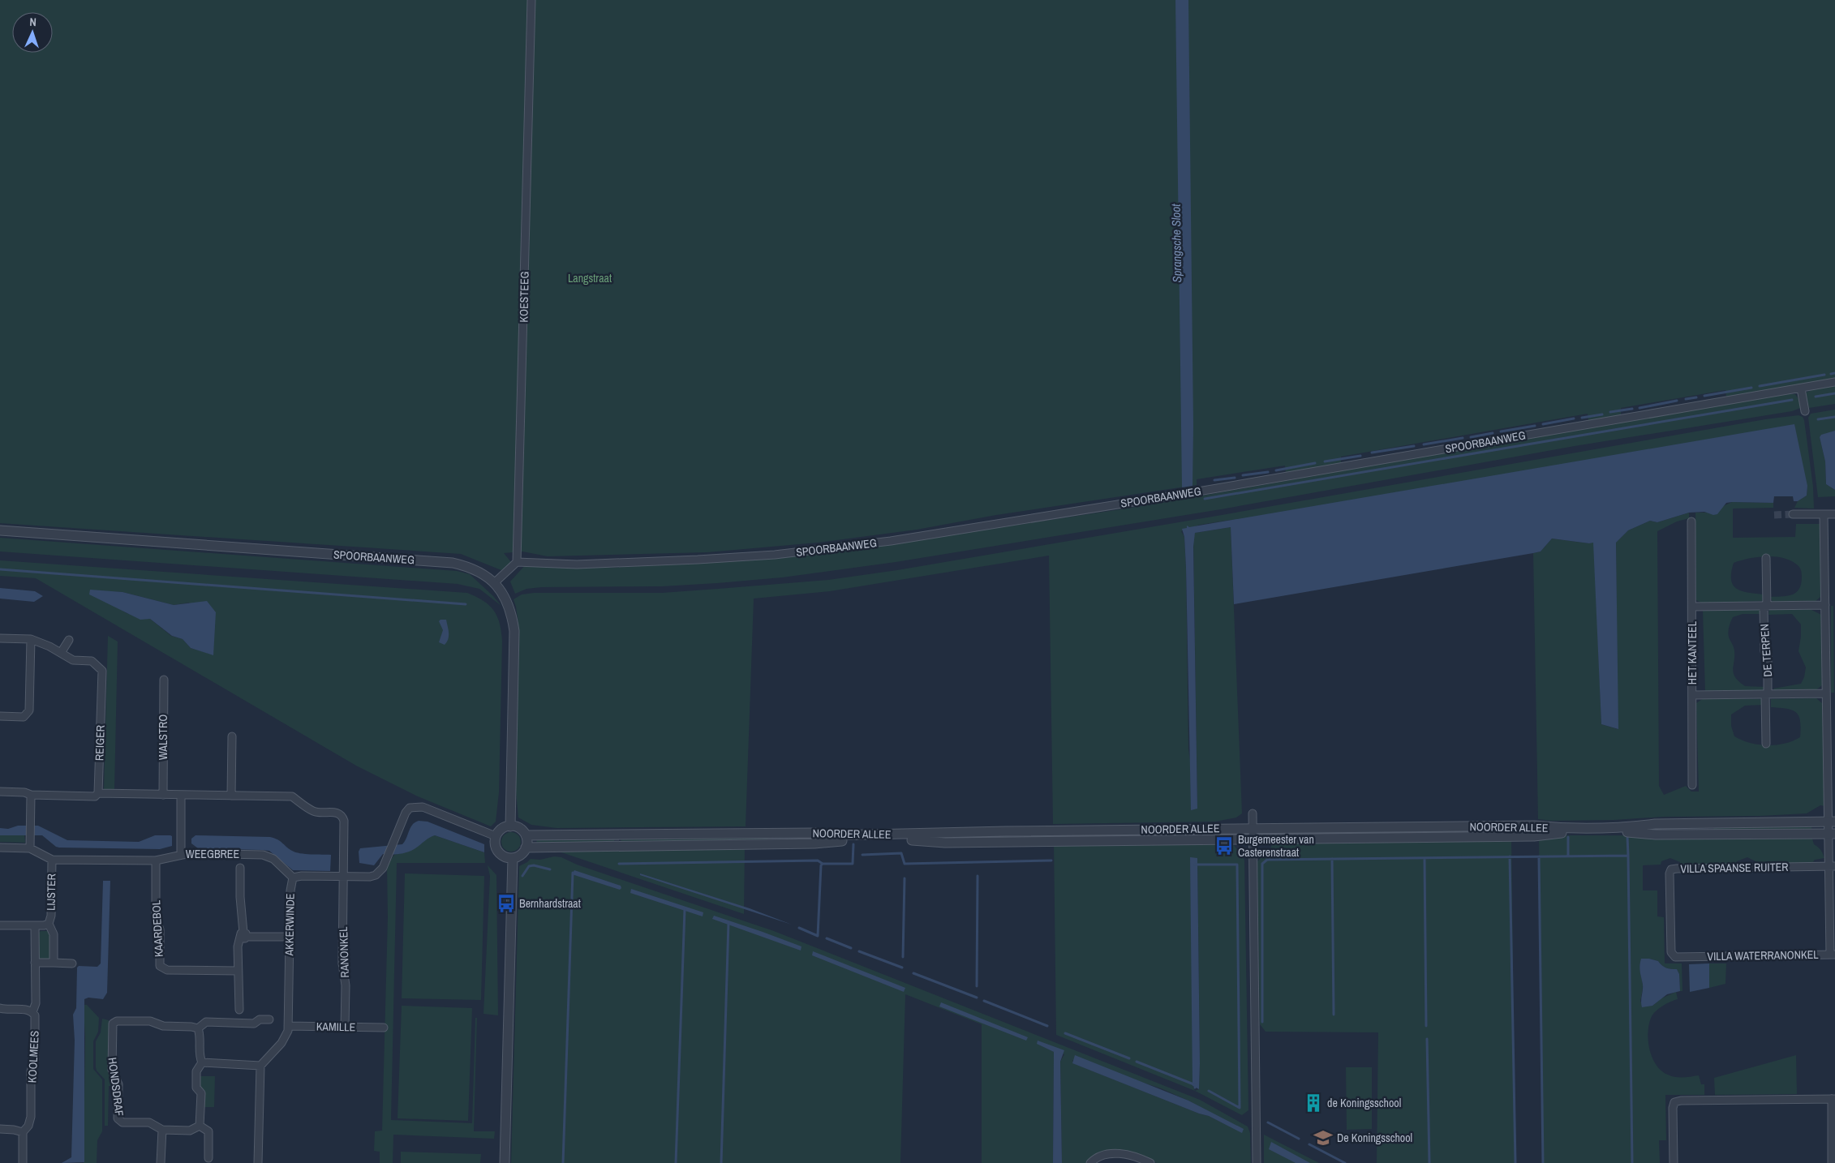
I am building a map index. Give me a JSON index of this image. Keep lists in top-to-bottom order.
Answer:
{
  "streets": {
    "street": [
      "KOESTEEG",
      "SPOORBAANWEG",
      "DE TERPEN",
      "HET KANTEEL",
      "WALSTRO",
      "REIGER",
      "NOORDER ALLEE",
      "WEEGBREE",
      "VILLA SPAANSE RUITER",
      "LIJSTER",
      "AKKERWINDE",
      "KAARDEBOL",
      "RANONKEL",
      "VILLA WATERRANONKEL",
      "KAMILLE",
      "KOOLMEES",
      "HONDSDRAF"
    ]
  },
  "crossings": [
    ["KOESTEEG", "SPOORBAANWEG"],
    ["SPOORBAANWEG", "NOORDER ALLEE"],
    ["SPOORBAANWEG", "AKKERWINDE"],
    ["DE TERPEN", "HET KANTEEL"],
    ["DE TERPEN", "VILLA WATERRANONKEL"],
    ["NOORDER ALLEE", "AKKERWINDE"],
    ["NOORDER ALLEE", "VILLA WATERRANONKEL"],
    ["WEEGBREE", "LIJSTER"],
    ["WEEGBREE", "AKKERWINDE"],
    ["WEEGBREE", "KAARDEBOL"],
    ["VILLA SPAANSE RUITER", "VILLA WATERRANONKEL"],
    ["AKKERWINDE", "RANONKEL"],
    ["AKKERWINDE", "KAMILLE"],
    ["RANONKEL", "KAMILLE"]
  ],
  "water": ["Sprangsche Sloot"],
  "parks": ["Langstraat"],
  "places": {
    "bus stop": ["Burgemeester van Casterenstraat", "Bernhardstraat"],
    "building": ["de Koningsschool"],
    "school or university": ["De Koningsschool"]
  },
  "north": "top"
}
